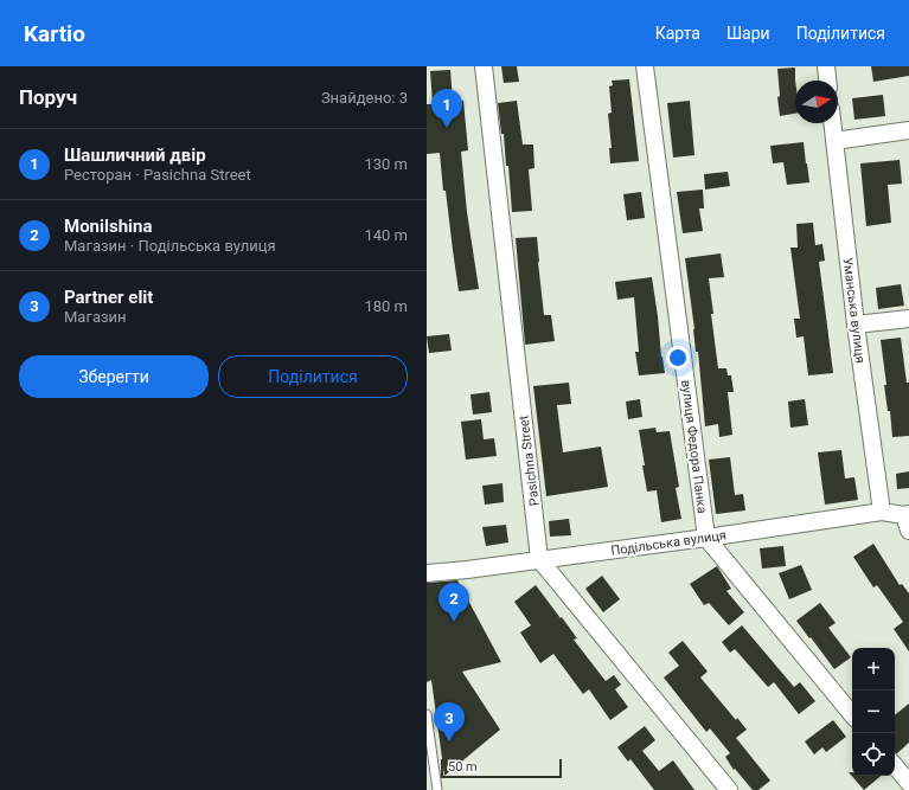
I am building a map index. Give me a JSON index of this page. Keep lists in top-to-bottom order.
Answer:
{
  "streets": {
    "street": [
      "Уманська вулиця",
      "вулиця Федора Панка",
      "Pasichna Street",
      "Подільська вулиця"
    ]
  },
  "crossings": [
    ["Уманська вулиця", "Подільська вулиця"],
    ["вулиця Федора Панка", "Подільська вулиця"],
    ["Pasichna Street", "Подільська вулиця"]
  ],
  "scale_bar": "50 m",
  "north": "right",
  "page": {
    "header": "Kartio",
    "nav": ["Карта", "Шари", "Поділитися"],
    "heading": ["Поруч", "Знайдено: 3"],
    "pins": ["1", "2", "3"],
    "list": [
      {
        "mark": "1",
        "name": "Шашличний двір",
        "note": "Ресторан · Pasichna Street",
        "value": "130 m"
      },
      {
        "mark": "2",
        "name": "Monilshina",
        "note": "Магазин · Подільська вулиця",
        "value": "140 m"
      },
      {
        "mark": "3",
        "name": "Partner elit",
        "note": "Магазин",
        "value": "180 m"
      }
    ],
    "buttons": ["Зберегти", "Поділитися"],
    "map_buttons": ["+", "−"],
    "scale": "50 m"
  }
}
